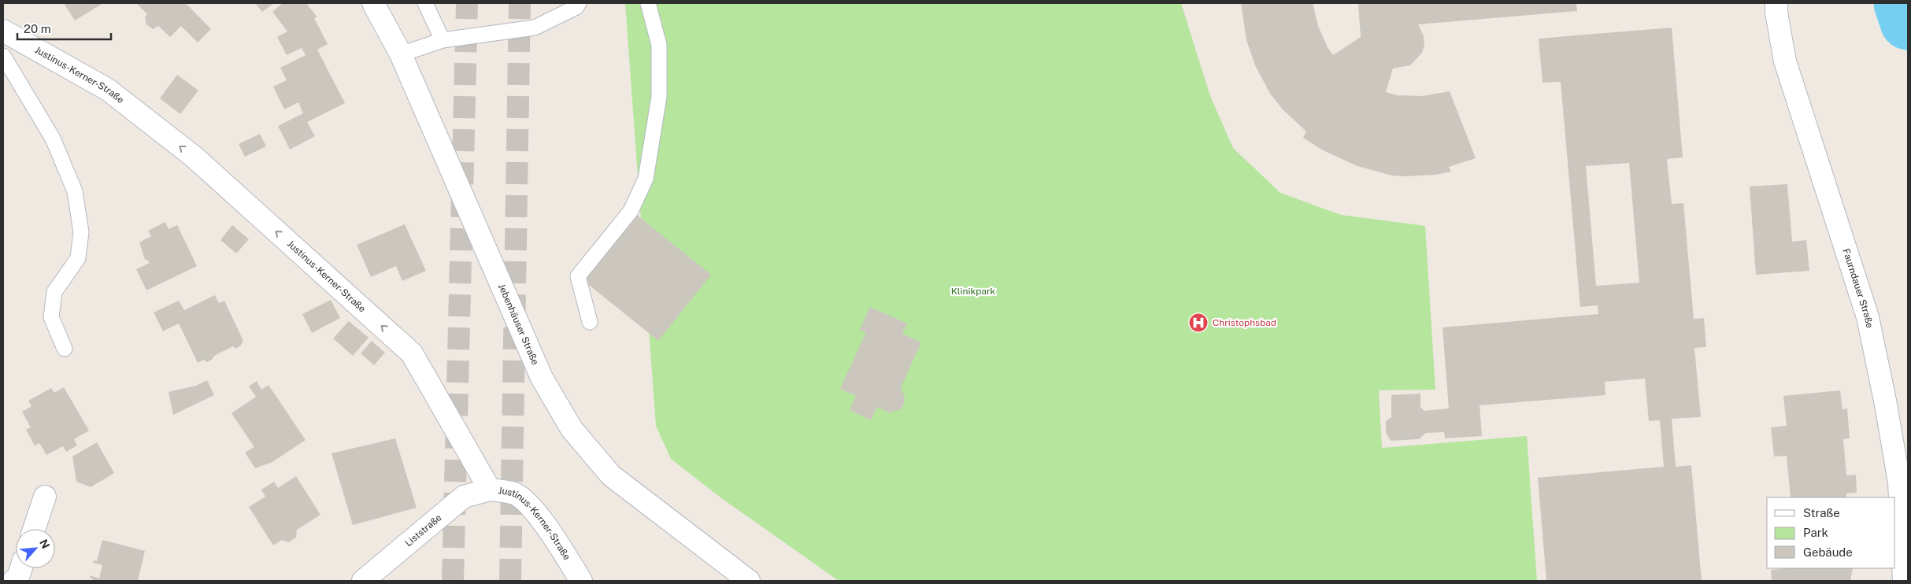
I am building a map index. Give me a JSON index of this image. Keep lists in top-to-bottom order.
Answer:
{
  "streets": {
    "street": [
      "Justinus-Kerner-Straße",
      "Faurndauer Straße",
      "Jebenhäuser Straße",
      "Liststraße"
    ]
  },
  "crossings": [
    ["Justinus-Kerner-Straße", "Liststraße"]
  ],
  "one_way": ["Justinus-Kerner-Straße"],
  "parks": ["Klinikpark"],
  "places": {
    "hospital": ["Christophsbad"]
  },
  "legend": ["Straße", "Park", "Gebäude"],
  "scale_bar": "20 m",
  "north": "top right"
}
